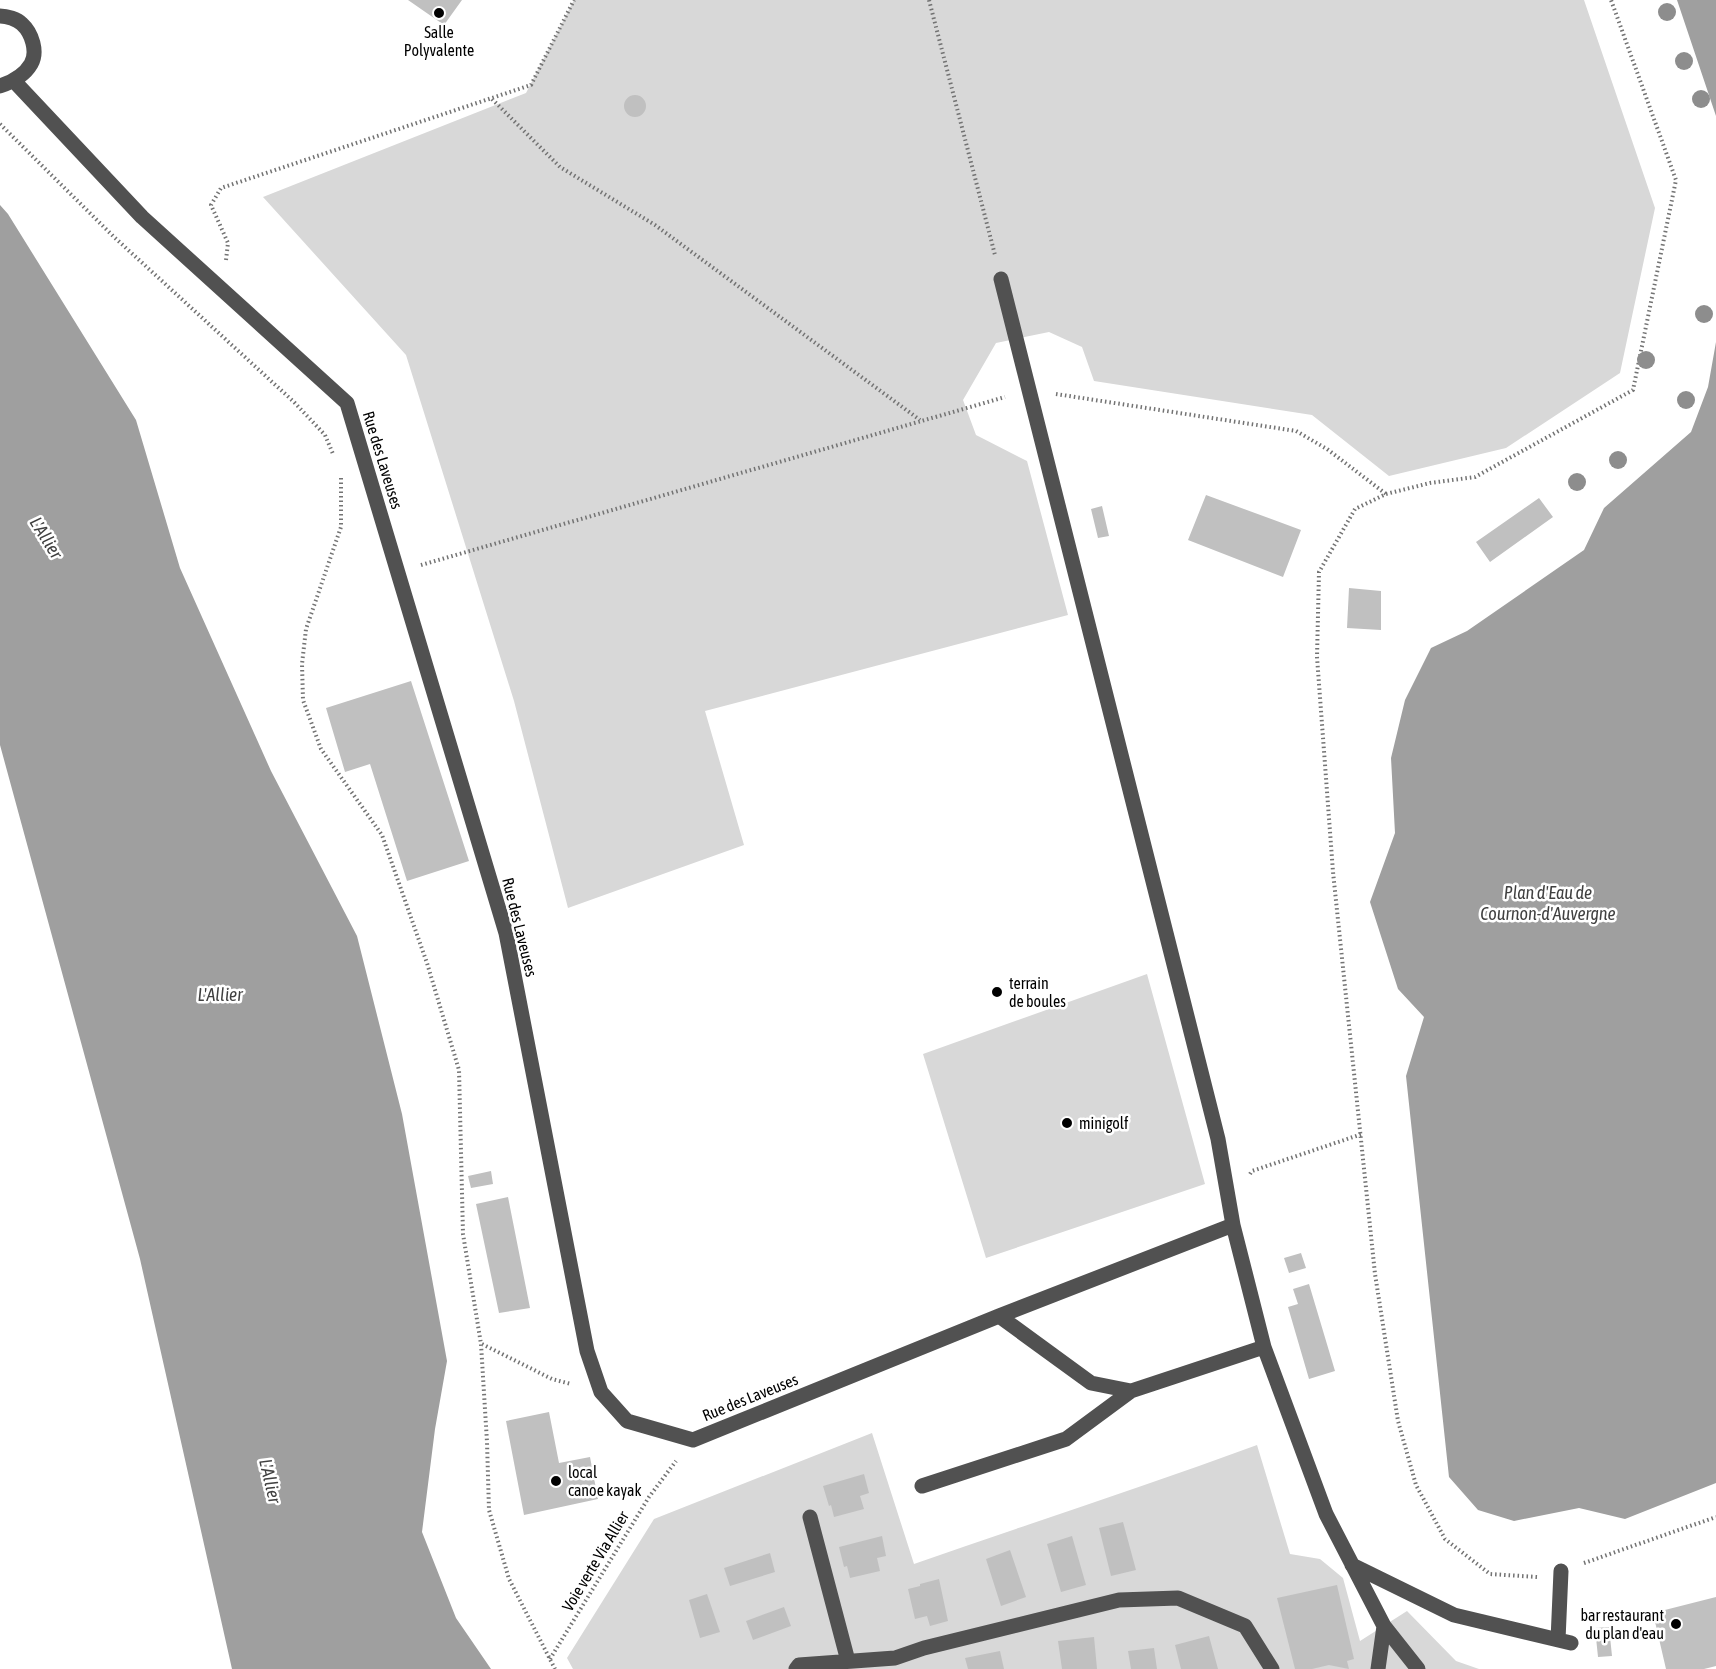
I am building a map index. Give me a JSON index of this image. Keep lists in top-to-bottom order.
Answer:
{
  "streets": {
    "street": ["Rue des Laveuses"],
    "path": ["Voie verte Via Allier"]
  },
  "crossings": [
    ["Rue des Laveuses", "Voie verte Via Allier"]
  ],
  "water": ["L'Allier", "Plan d'Eau de Cournon-d'Auvergne"],
  "places": [
    "Salle Polyvalente",
    "terrain de boules",
    "minigolf",
    "local canoe kayak",
    "bar restaurant du plan d'eau"
  ]
}
